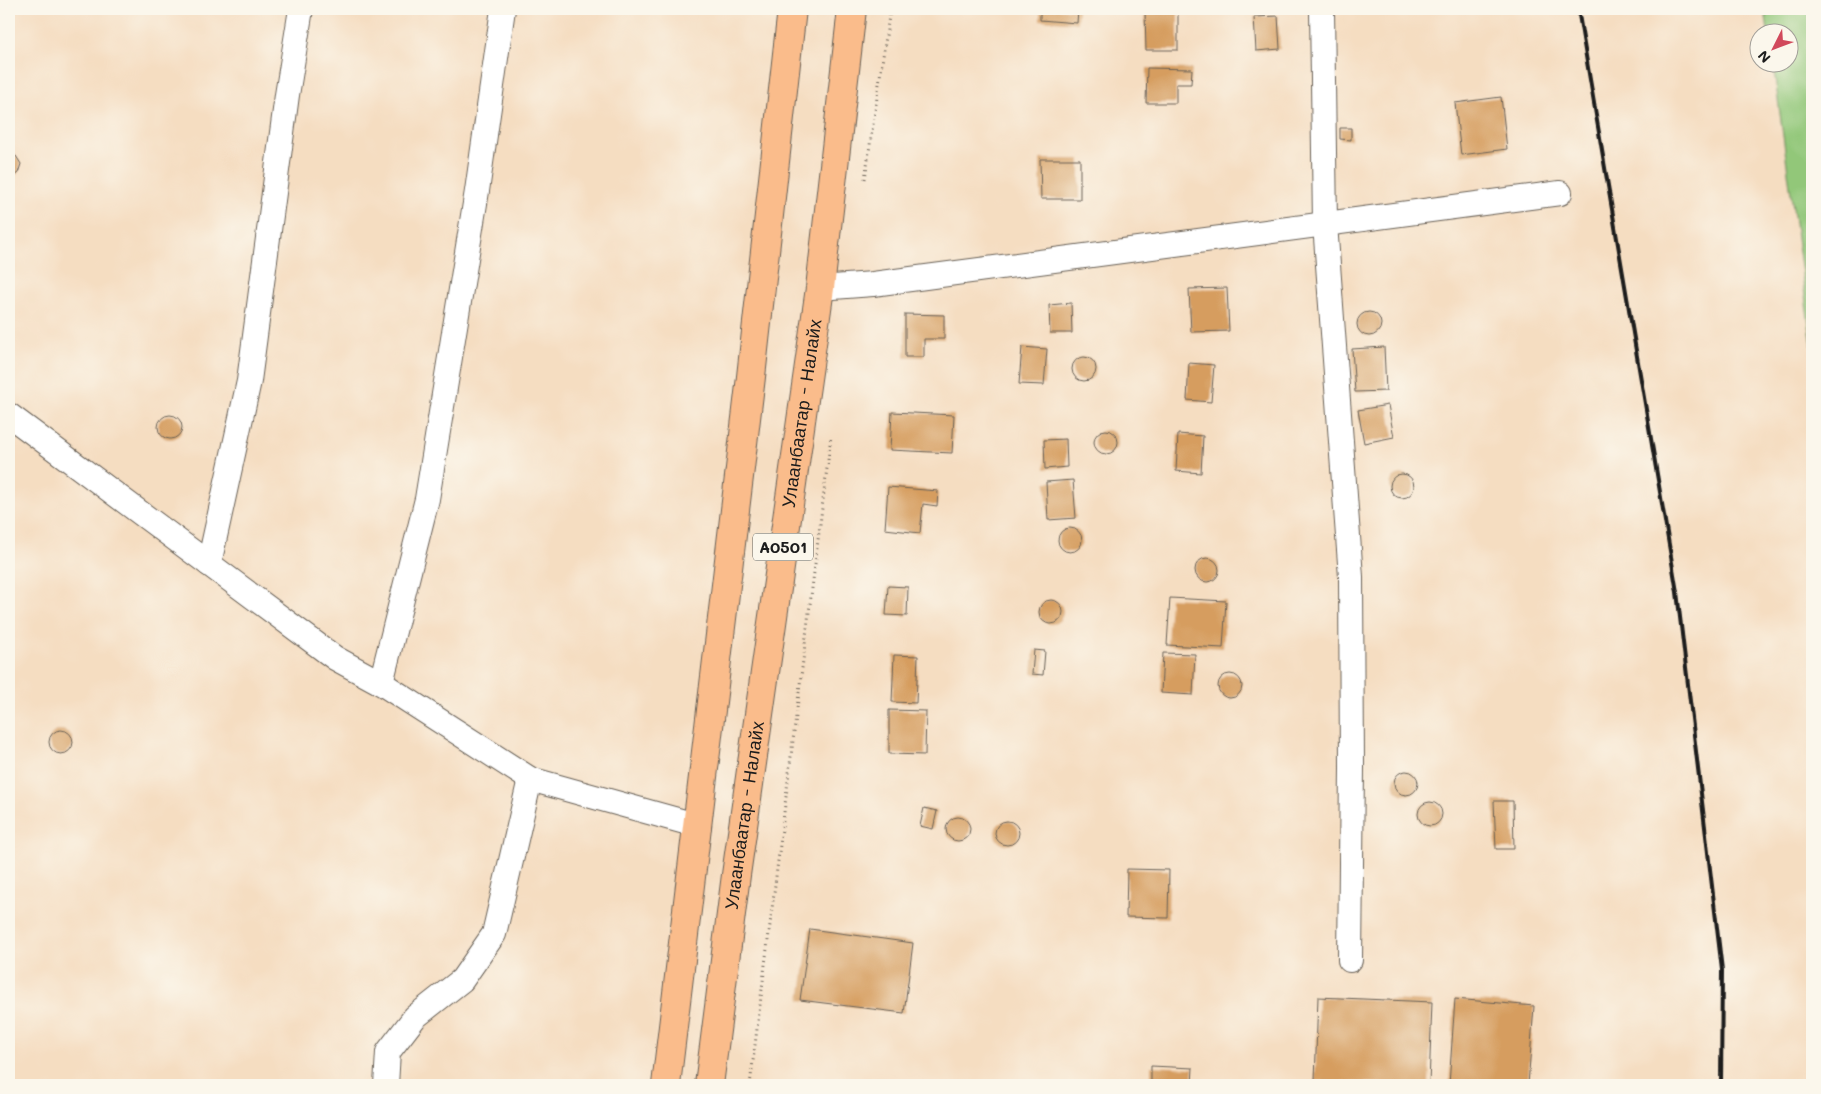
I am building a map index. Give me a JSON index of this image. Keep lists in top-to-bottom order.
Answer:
{
  "streets": {
    "highway": ["Улаанбаатар - Налайх", "A0501"]
  },
  "north": "bottom left"
}
